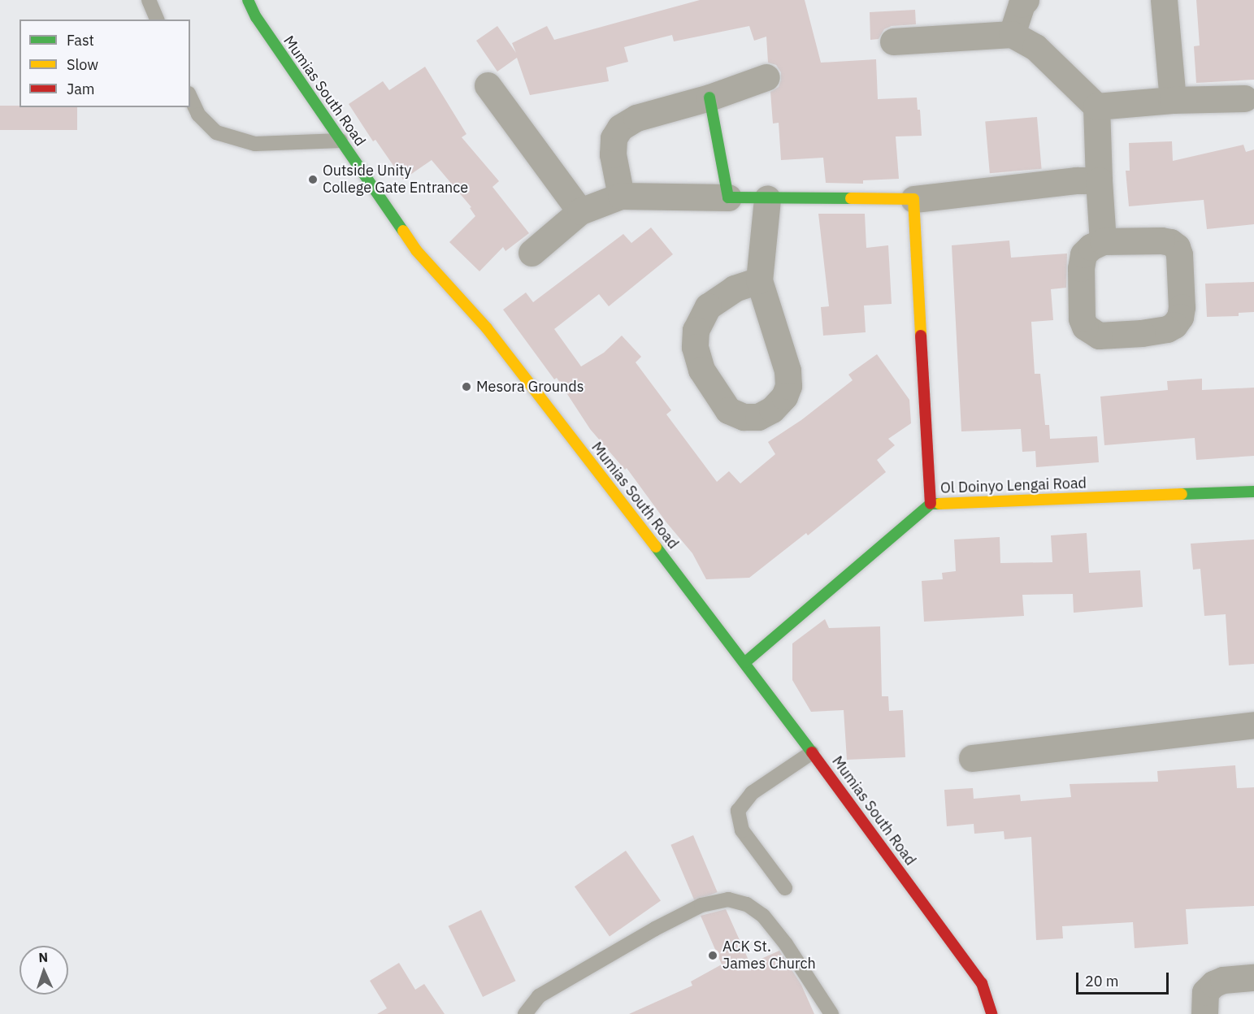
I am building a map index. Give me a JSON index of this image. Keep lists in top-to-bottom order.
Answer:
{
  "streets": {
    "main road": ["Mumias South Road", "Ol Doinyo Lengai Road"]
  },
  "crossings": [
    ["Mumias South Road", "Ol Doinyo Lengai Road"]
  ],
  "places": ["Outside Unity College Gate Entrance", "Mesora Grounds", "ACK St. James Church"],
  "legend": ["Fast", "Slow", "Jam"],
  "scale_bar": "20 m",
  "north": "top"
}
